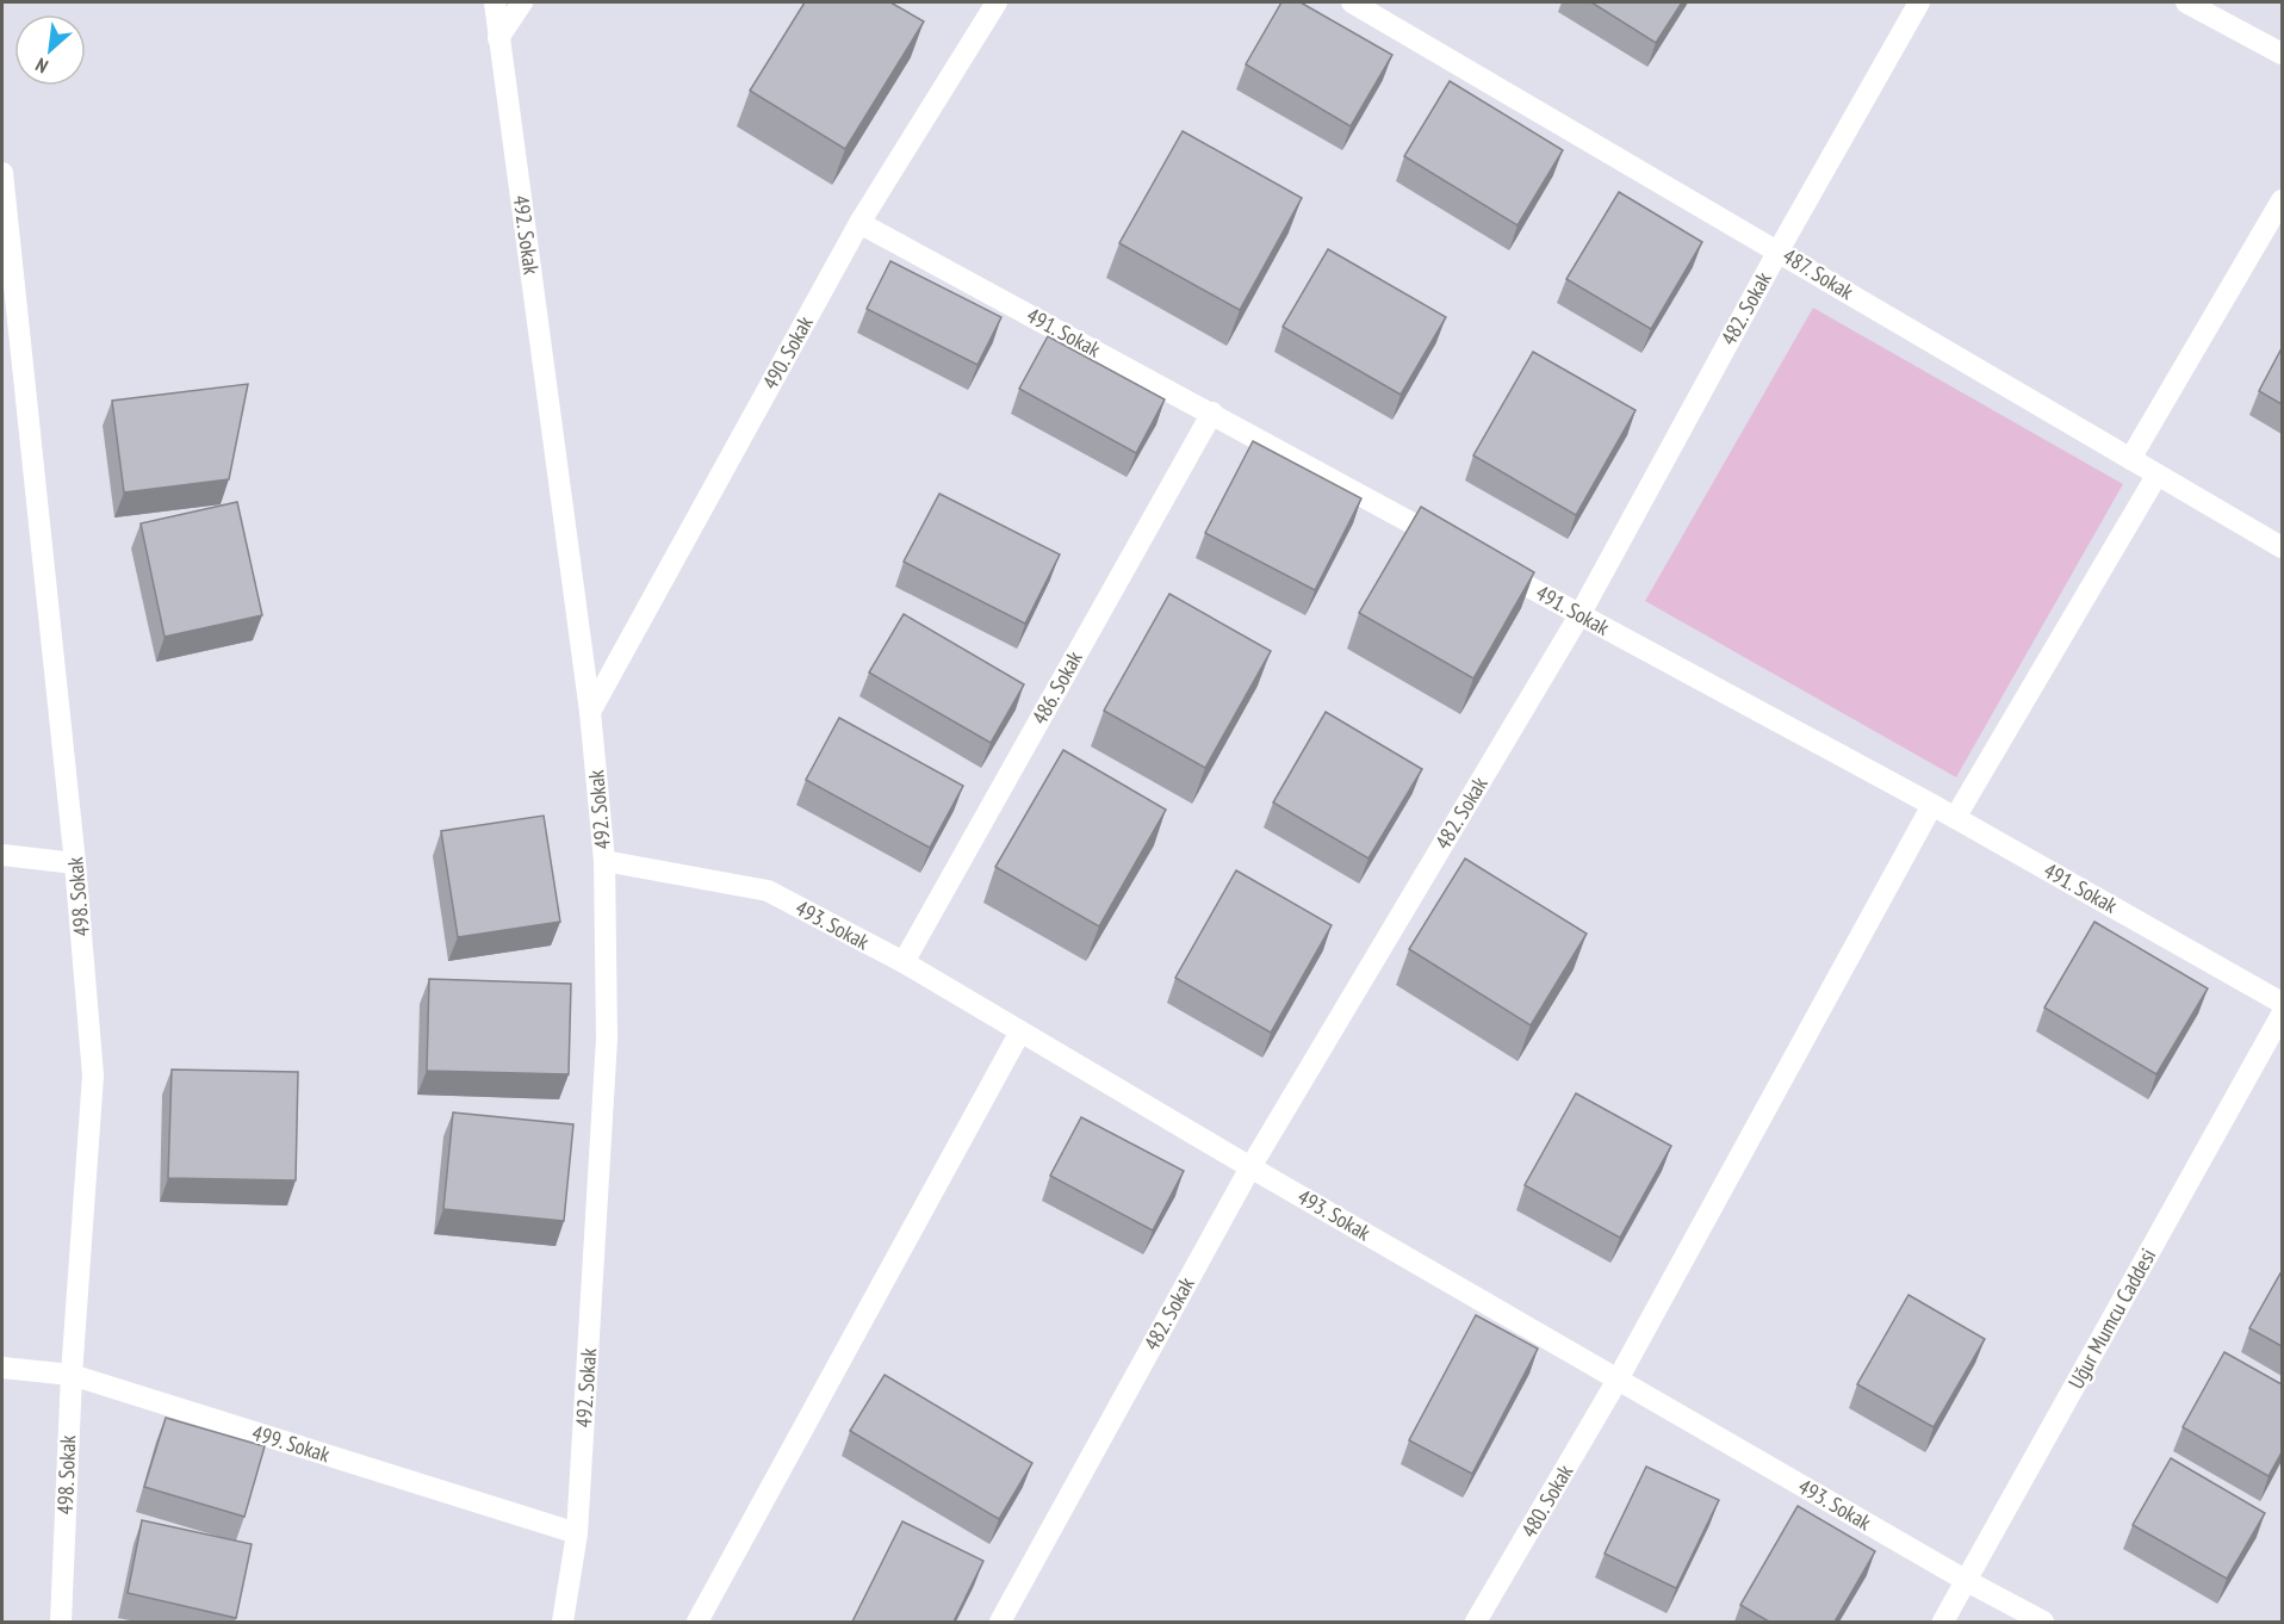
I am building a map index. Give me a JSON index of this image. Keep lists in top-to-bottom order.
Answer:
{
  "streets": {
    "street": [
      "492. Sokak",
      "487. Sokak",
      "482. Sokak",
      "491. Sokak",
      "490. Sokak",
      "486. Sokak",
      "498. Sokak",
      "493. Sokak",
      "Uğur Mumcu Caddesi",
      "499. Sokak",
      "480. Sokak"
    ]
  },
  "crossings": [
    ["492. Sokak", "490. Sokak"],
    ["492. Sokak", "493. Sokak"],
    ["492. Sokak", "499. Sokak"],
    ["487. Sokak", "482. Sokak"],
    ["482. Sokak", "491. Sokak"],
    ["482. Sokak", "493. Sokak"],
    ["491. Sokak", "490. Sokak"],
    ["491. Sokak", "486. Sokak"],
    ["491. Sokak", "480. Sokak"],
    ["486. Sokak", "493. Sokak"],
    ["498. Sokak", "499. Sokak"],
    ["493. Sokak", "Uğur Mumcu Caddesi"],
    ["493. Sokak", "480. Sokak"]
  ],
  "north": "bottom left"
}
